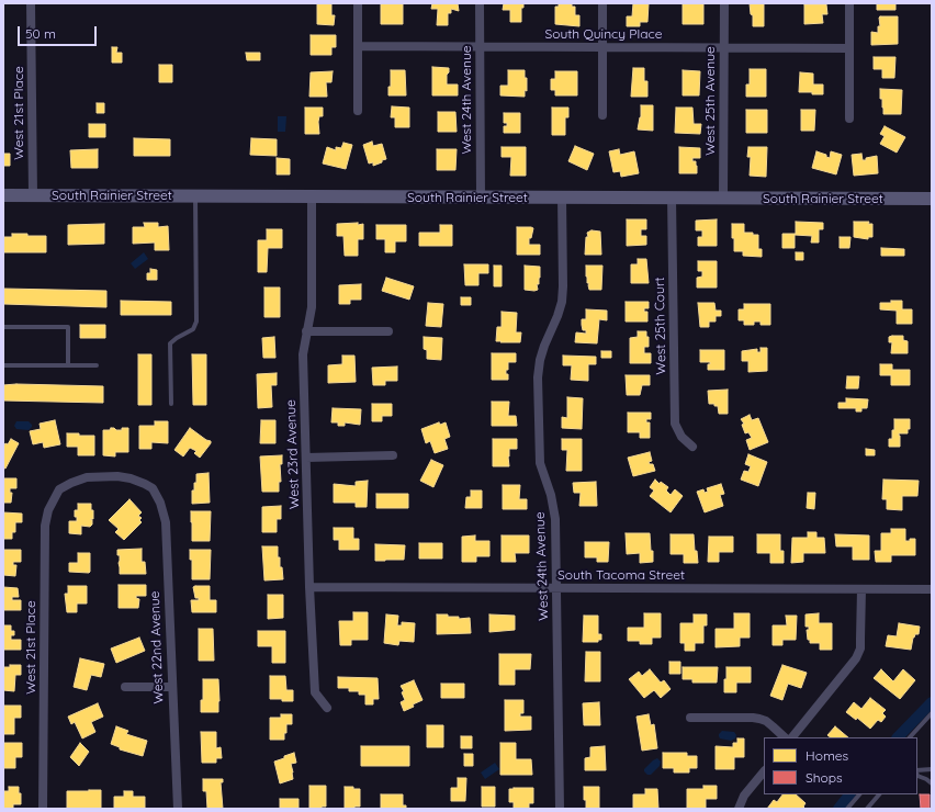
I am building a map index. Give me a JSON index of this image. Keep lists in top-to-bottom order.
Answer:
{
  "streets": {
    "street": [
      "South Quincy Place",
      "West 24th Avenue",
      "West 25th Avenue",
      "West 21st Place",
      "South Rainier Street",
      "West 25th Court",
      "West 23rd Avenue",
      "South Tacoma Street",
      "West 22nd Avenue"
    ]
  },
  "crossings": [
    ["South Quincy Place", "West 24th Avenue"],
    ["South Quincy Place", "West 25th Avenue"],
    ["West 24th Avenue", "South Rainier Street"],
    ["West 24th Avenue", "South Tacoma Street"],
    ["West 25th Avenue", "South Rainier Street"],
    ["West 21st Place", "South Rainier Street"],
    ["West 21st Place", "West 22nd Avenue"],
    ["South Rainier Street", "West 25th Court"],
    ["South Rainier Street", "West 23rd Avenue"],
    ["West 23rd Avenue", "South Tacoma Street"]
  ],
  "legend": ["Homes", "Shops"],
  "scale_bar": "50 m"
}
